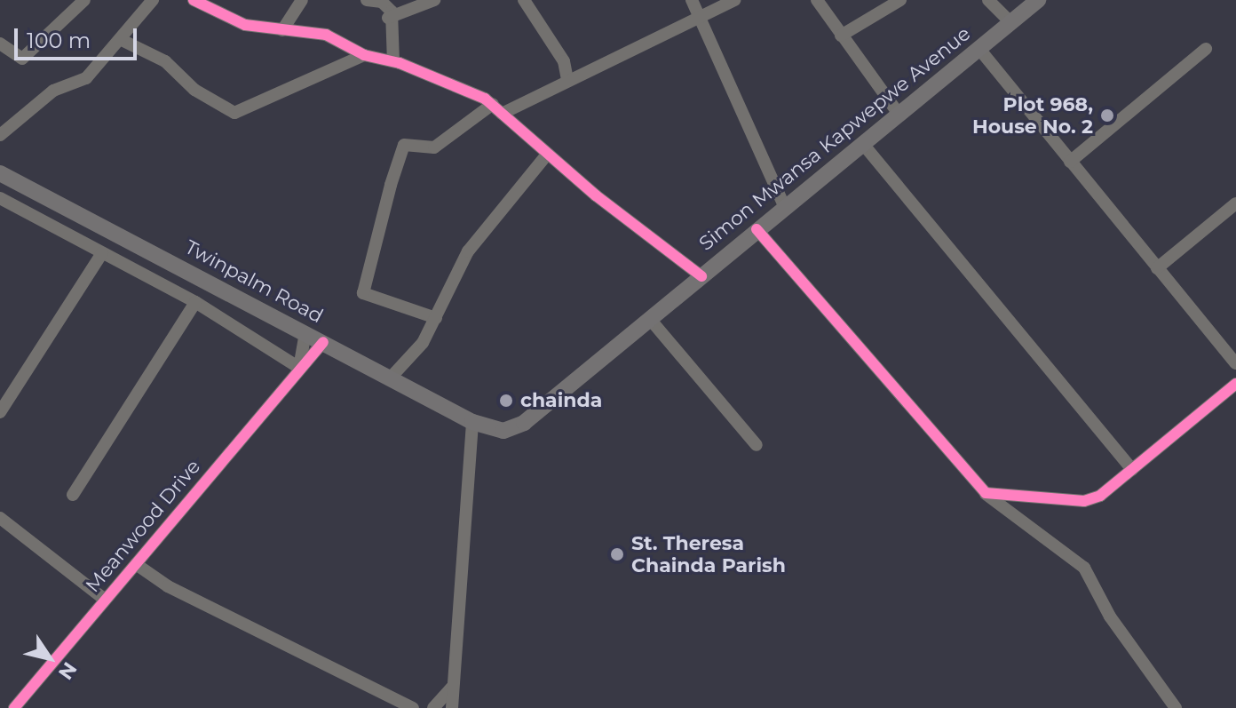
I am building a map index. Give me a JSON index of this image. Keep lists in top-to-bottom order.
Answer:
{
  "streets": {
    "main road": ["Simon Mwansa Kapwepwe Avenue", "Twinpalm Road"],
    "street": ["Meanwood Drive"]
  },
  "crossings": [
    ["Simon Mwansa Kapwepwe Avenue", "Twinpalm Road"],
    ["Twinpalm Road", "Meanwood Drive"]
  ],
  "places": ["Plot 968, House No. 2", "chainda", "St. Theresa Chainda Parish"],
  "scale_bar": "100 m",
  "north": "bottom right"
}
